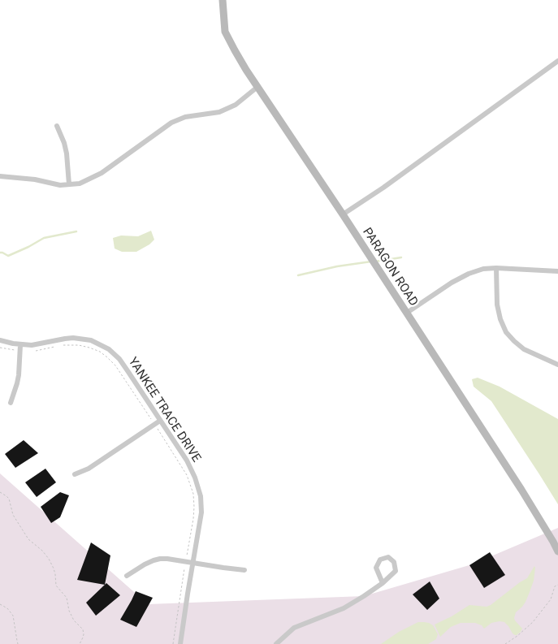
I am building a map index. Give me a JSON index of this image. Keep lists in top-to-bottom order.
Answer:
{
  "streets": {
    "street": ["PARAGON ROAD", "YANKEE TRACE DRIVE"]
  }
}
